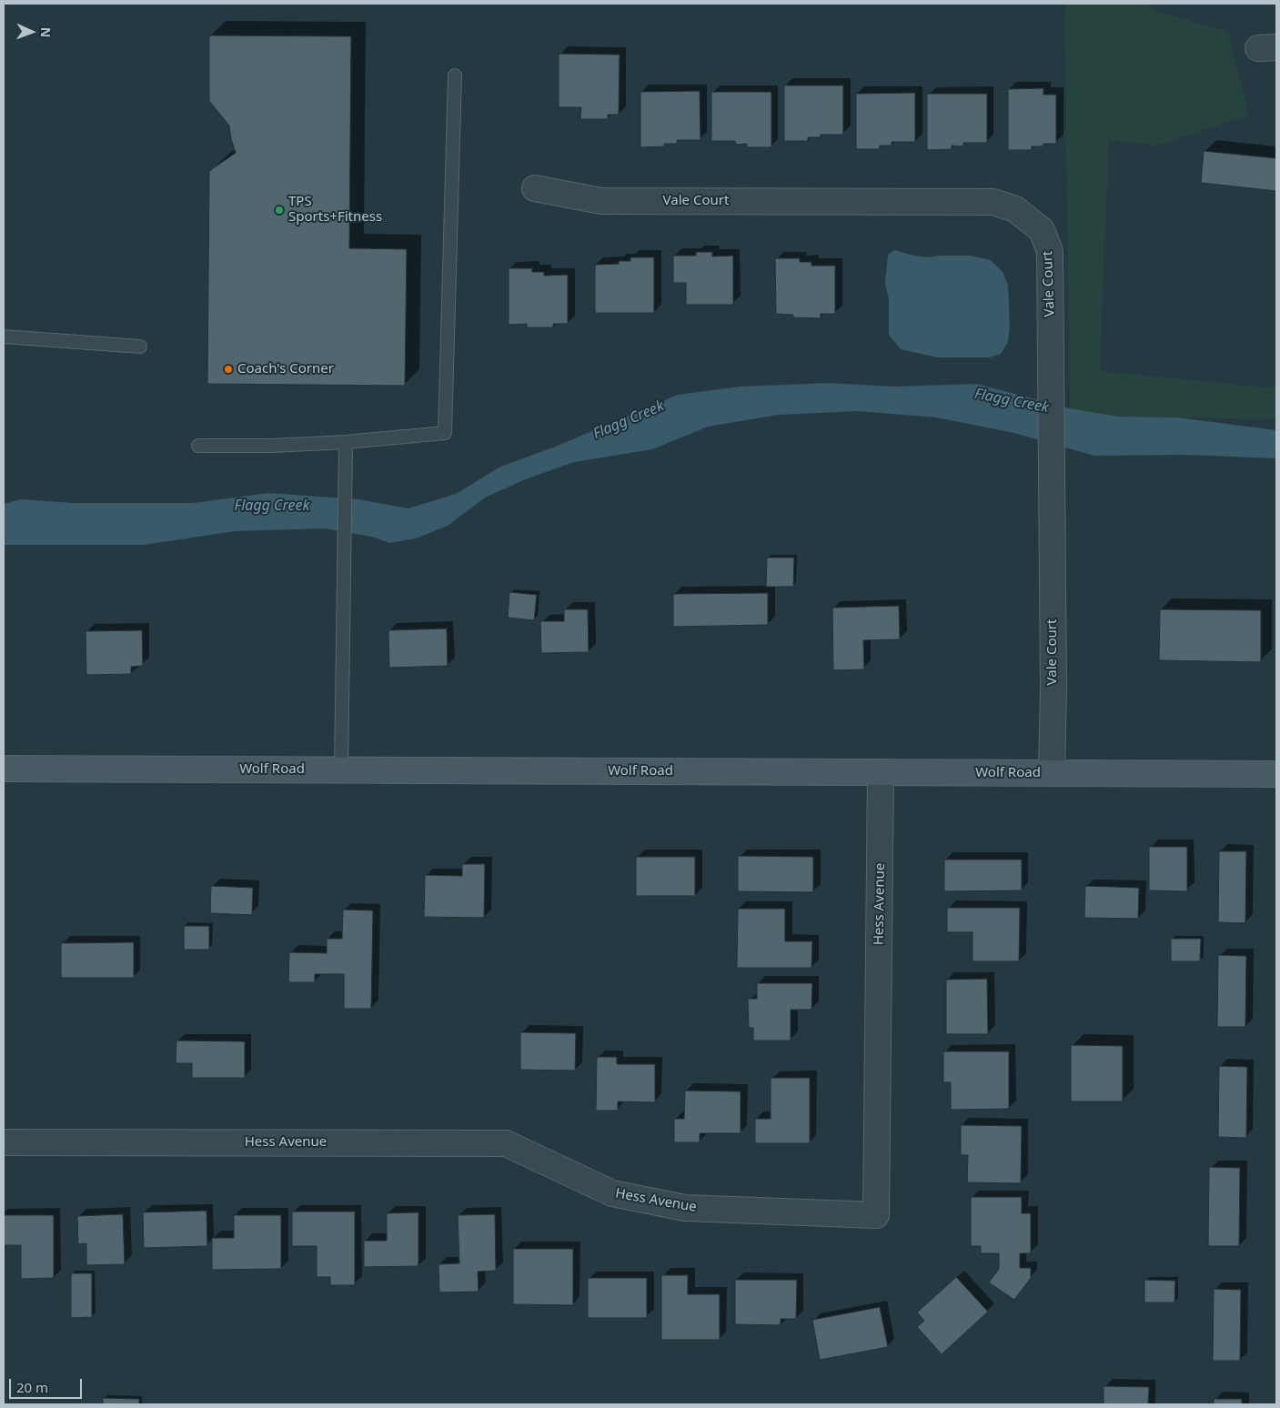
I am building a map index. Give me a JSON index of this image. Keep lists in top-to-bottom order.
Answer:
{
  "streets": {
    "street": ["Vale Court", "Wolf Road", "Hess Avenue"]
  },
  "crossings": [
    ["Vale Court", "Wolf Road"],
    ["Wolf Road", "Hess Avenue"]
  ],
  "water": ["Flagg Creek"],
  "places": ["TPS Sports+Fitness", "Coach's Corner"],
  "scale_bar": "20 m",
  "north": "right"
}
